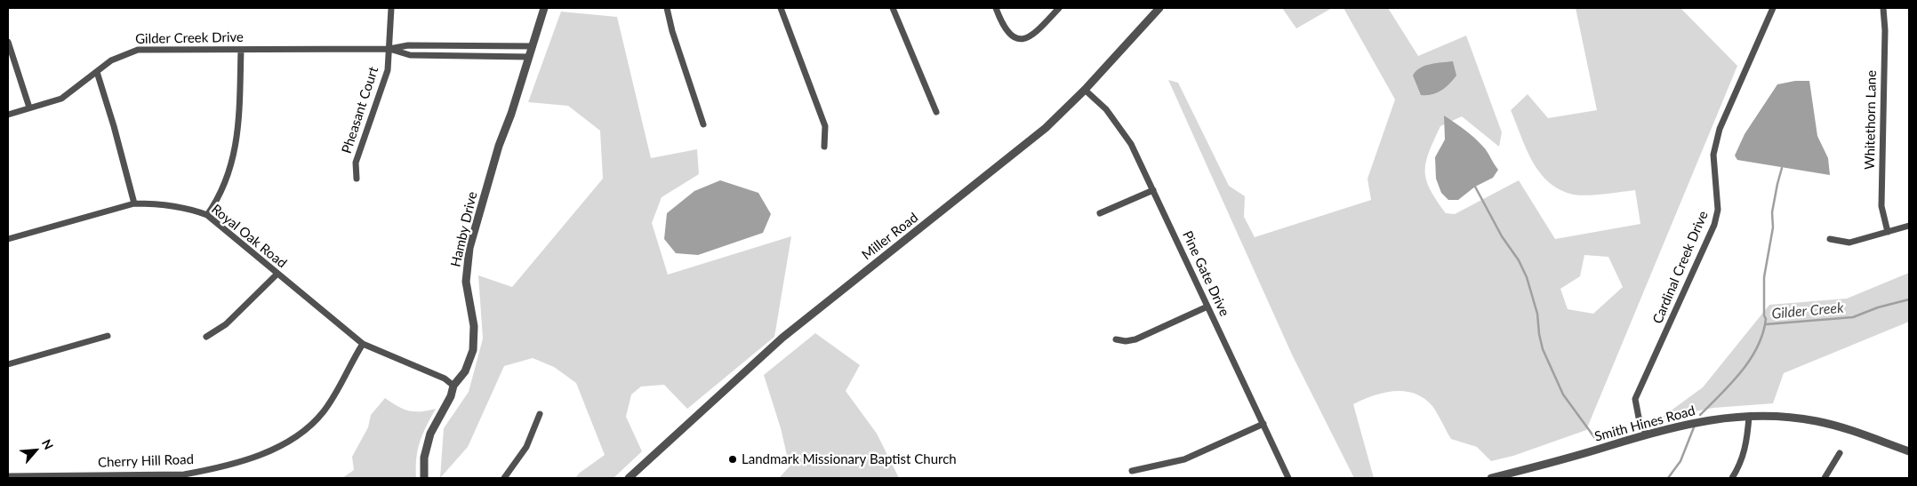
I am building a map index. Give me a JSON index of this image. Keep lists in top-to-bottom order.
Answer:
{
  "streets": {
    "street": [
      "Gilder Creek Drive",
      "Pheasant Court",
      "Whitethorn Lane",
      "Hamby Drive",
      "Royal Oak Road",
      "Miller Road",
      "Cardinal Creek Drive",
      "Pine Gate Drive",
      "Smith Hines Road",
      "Cherry Hill Road"
    ]
  },
  "crossings": [
    ["Gilder Creek Drive", "Pheasant Court"],
    ["Gilder Creek Drive", "Hamby Drive"],
    ["Hamby Drive", "Royal Oak Road"],
    ["Royal Oak Road", "Cherry Hill Road"],
    ["Miller Road", "Pine Gate Drive"],
    ["Cardinal Creek Drive", "Smith Hines Road"]
  ],
  "water": ["Gilder Creek"],
  "places": ["Landmark Missionary Baptist Church"],
  "north": "top right"
}
